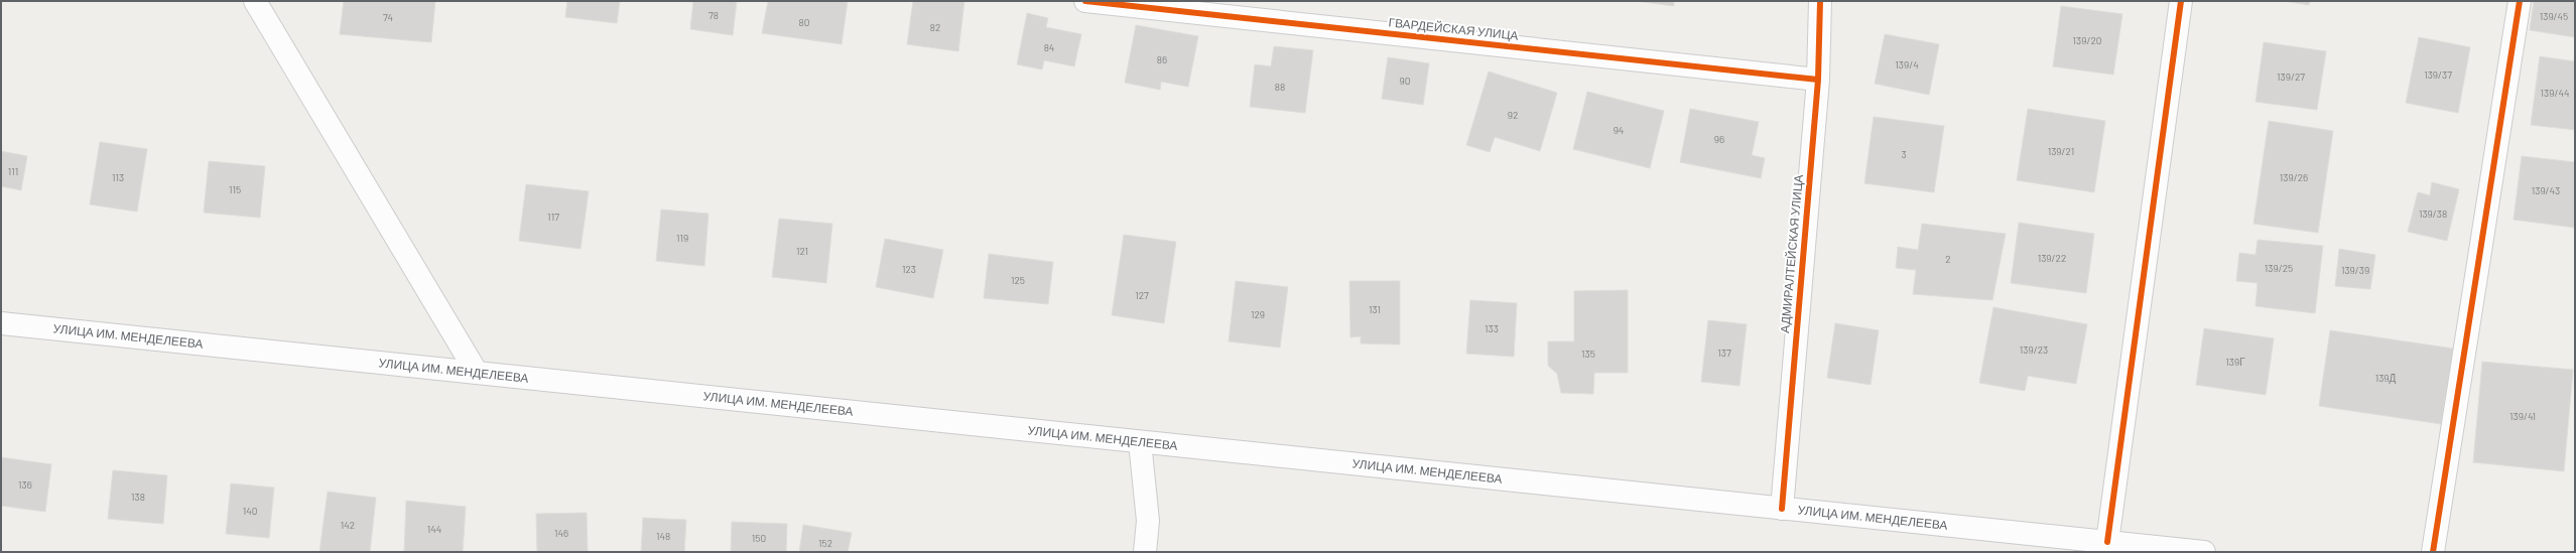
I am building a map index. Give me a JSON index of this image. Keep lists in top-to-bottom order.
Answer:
{
  "streets": {
    "street": ["ГВАРДЕЙСКАЯ УЛИЦА", "АДМИРАЛТЕЙСКАЯ УЛИЦА", "УЛИЦА ИМ. МЕНДЕЛЕЕВА"]
  },
  "crossings": [
    ["ГВАРДЕЙСКАЯ УЛИЦА", "АДМИРАЛТЕЙСКАЯ УЛИЦА"],
    ["АДМИРАЛТЕЙСКАЯ УЛИЦА", "УЛИЦА ИМ. МЕНДЕЛЕЕВА"]
  ],
  "house_numbers": [
    "78",
    "139/45",
    "74",
    "80",
    "82",
    "139/20",
    "84",
    "86",
    "139/4",
    "139/37",
    "139/27",
    "90",
    "88",
    "139/44",
    "92",
    "94",
    "96",
    "139/21",
    "3",
    "111",
    "113",
    "139/26",
    "115",
    "139/43",
    "139/38",
    "117",
    "119",
    "121",
    "139/22",
    "2",
    "139/25",
    "123",
    "139/39",
    "125",
    "127",
    "131",
    "129",
    "133",
    "139/23",
    "137",
    "135",
    "139Г",
    "139Д",
    "139/41",
    "136",
    "138",
    "140",
    "142",
    "144",
    "146",
    "148",
    "150",
    "152"
  ]
}
